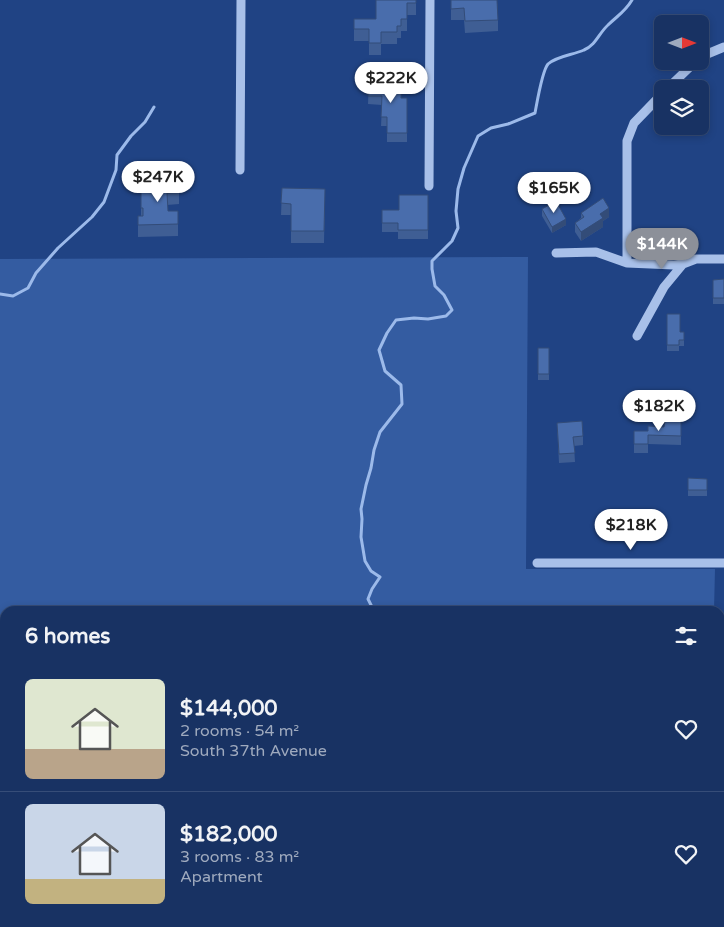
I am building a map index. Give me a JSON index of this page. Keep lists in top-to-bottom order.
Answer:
{
  "north": "right",
  "page": {
    "price": [
      "$222K",
      "$247K",
      "$165K",
      "$144K",
      "$182K",
      "$218K"
    ],
    "heading": "6 homes",
    "list": [
      {
        "name": "$144,000",
        "note": "2 rooms · 54 m² · South 37th Avenue"
      },
      {
        "name": "$182,000",
        "note": "3 rooms · 83 m² · Apartment"
      }
    ]
  }
}
